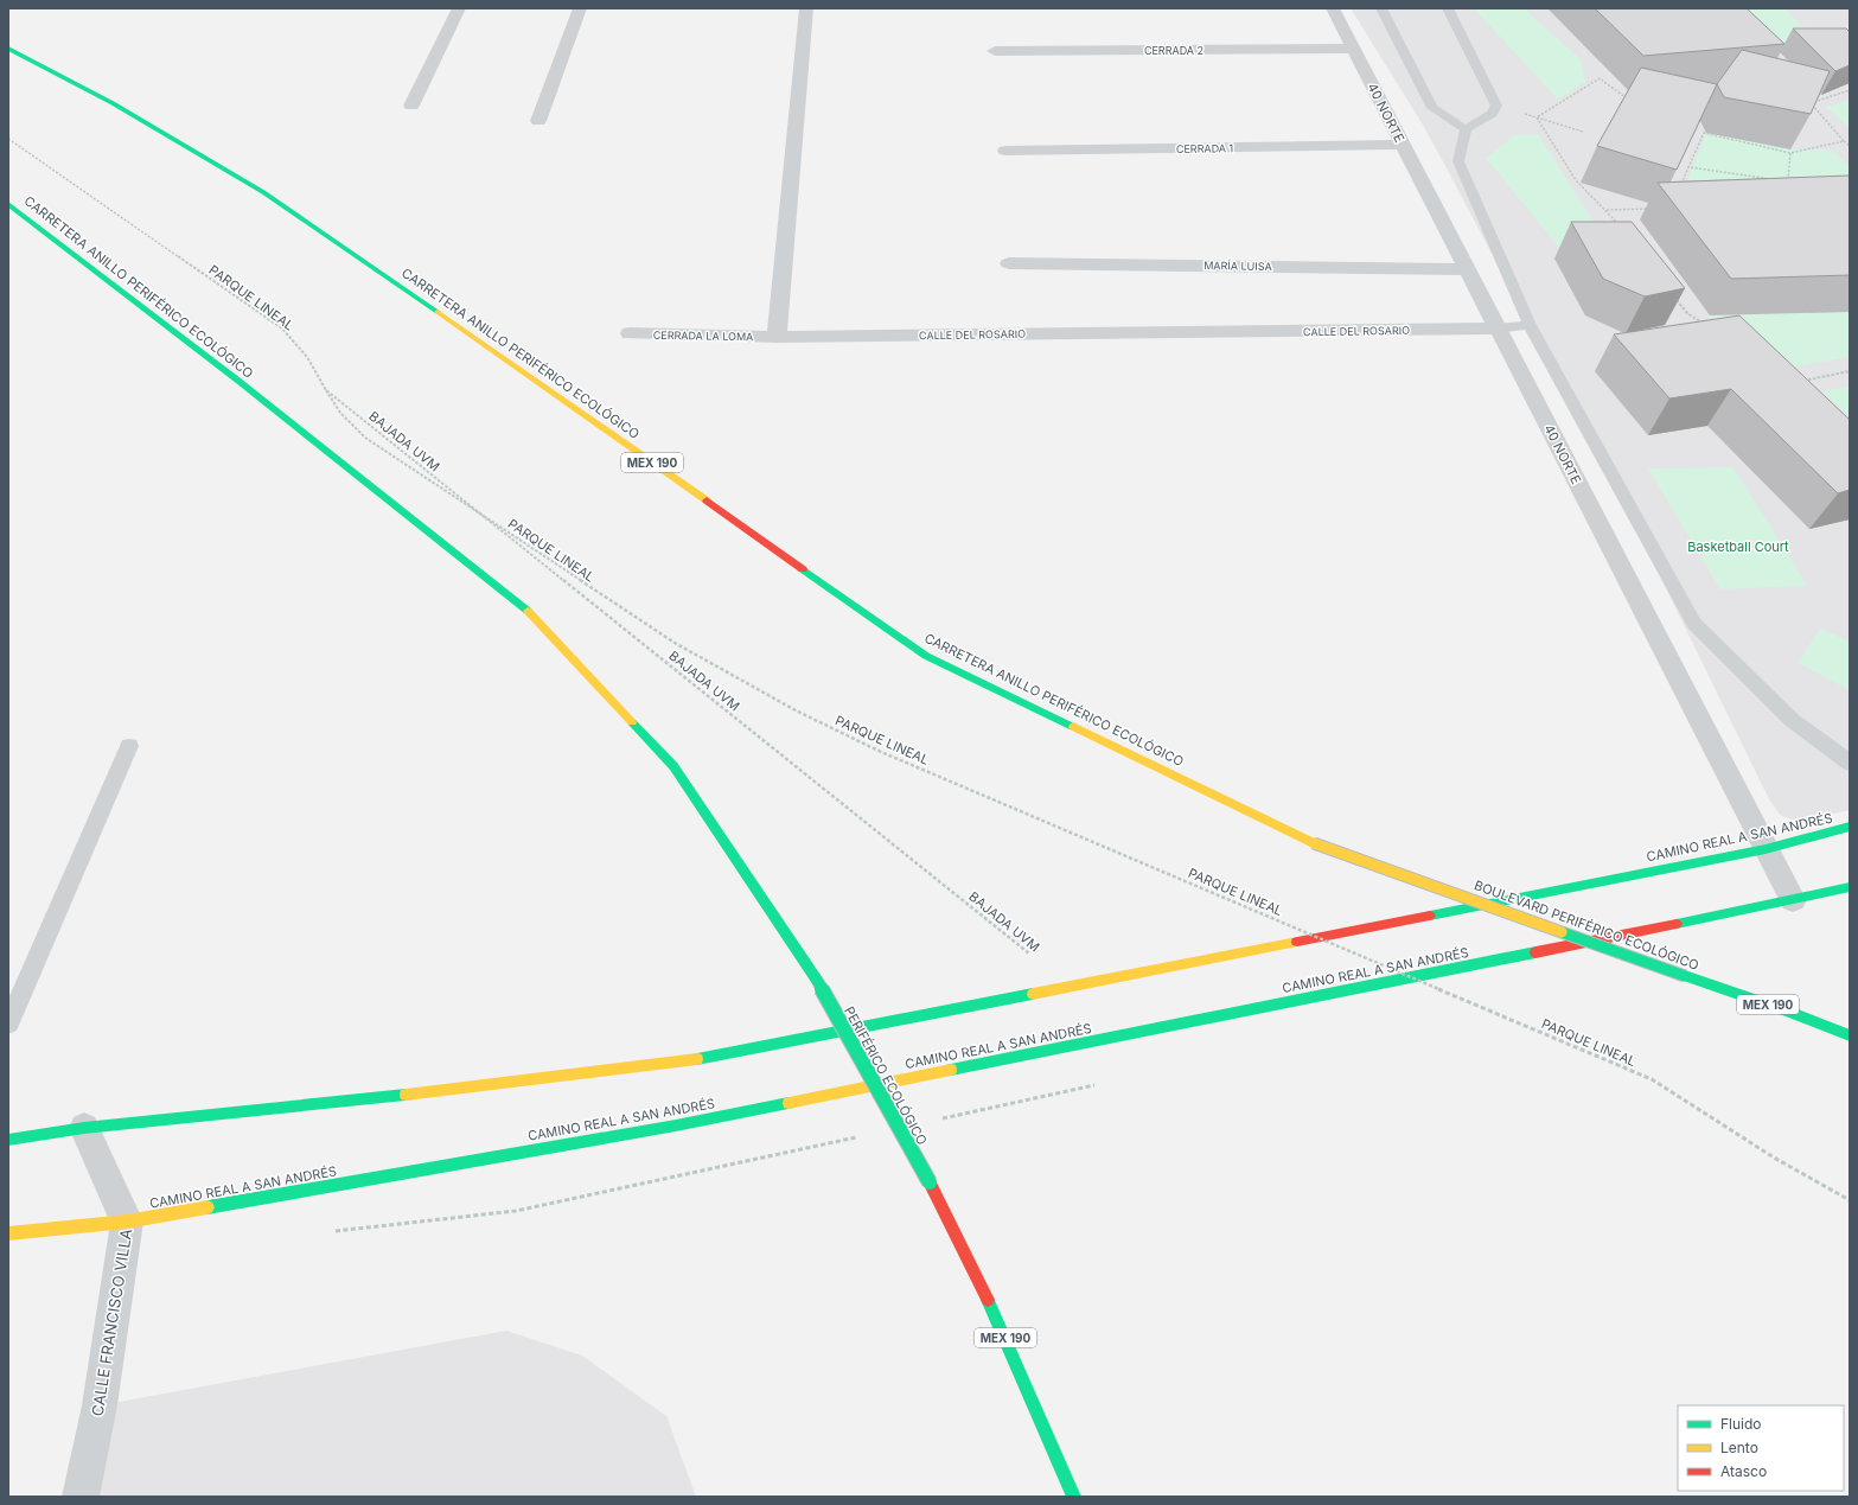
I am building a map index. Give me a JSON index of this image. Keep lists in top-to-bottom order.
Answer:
{
  "streets": {
    "main road": [
      "CARRETERA ANILLO PERIFÉRICO ECOLÓGICO",
      "MEX 190",
      "CAMINO REAL A SAN ANDRÉS",
      "BOULEVARD PERIFÉRICO ECOLÓGICO",
      "PERIFÉRICO ECOLÓGICO"
    ],
    "street": [
      "CERRADA 2",
      "40 NORTE",
      "CERRADA 1",
      "MARÍA LUISA",
      "CALLE DEL ROSARIO",
      "CERRADA LA LOMA",
      "CALLE FRANCISCO VILLA"
    ],
    "path": ["PARQUE LINEAL", "BAJADA UVM"]
  },
  "crossings": [
    ["CERRADA 2", "40 NORTE"],
    ["40 NORTE", "CERRADA 1"],
    ["40 NORTE", "MARÍA LUISA"],
    ["40 NORTE", "CALLE DEL ROSARIO"],
    ["40 NORTE", "CAMINO REAL A SAN ANDRÉS"],
    ["CARRETERA ANILLO PERIFÉRICO ECOLÓGICO", "BOULEVARD PERIFÉRICO ECOLÓGICO"],
    ["CARRETERA ANILLO PERIFÉRICO ECOLÓGICO", "PERIFÉRICO ECOLÓGICO"],
    ["PARQUE LINEAL", "BAJADA UVM"],
    ["CALLE DEL ROSARIO", "CERRADA LA LOMA"],
    ["BAJADA UVM", "CAMINO REAL A SAN ANDRÉS"],
    ["CAMINO REAL A SAN ANDRÉS", "CALLE FRANCISCO VILLA"]
  ],
  "parks": ["Basketball Court"],
  "legend": ["Fluido", "Lento", "Atasco"]
}
